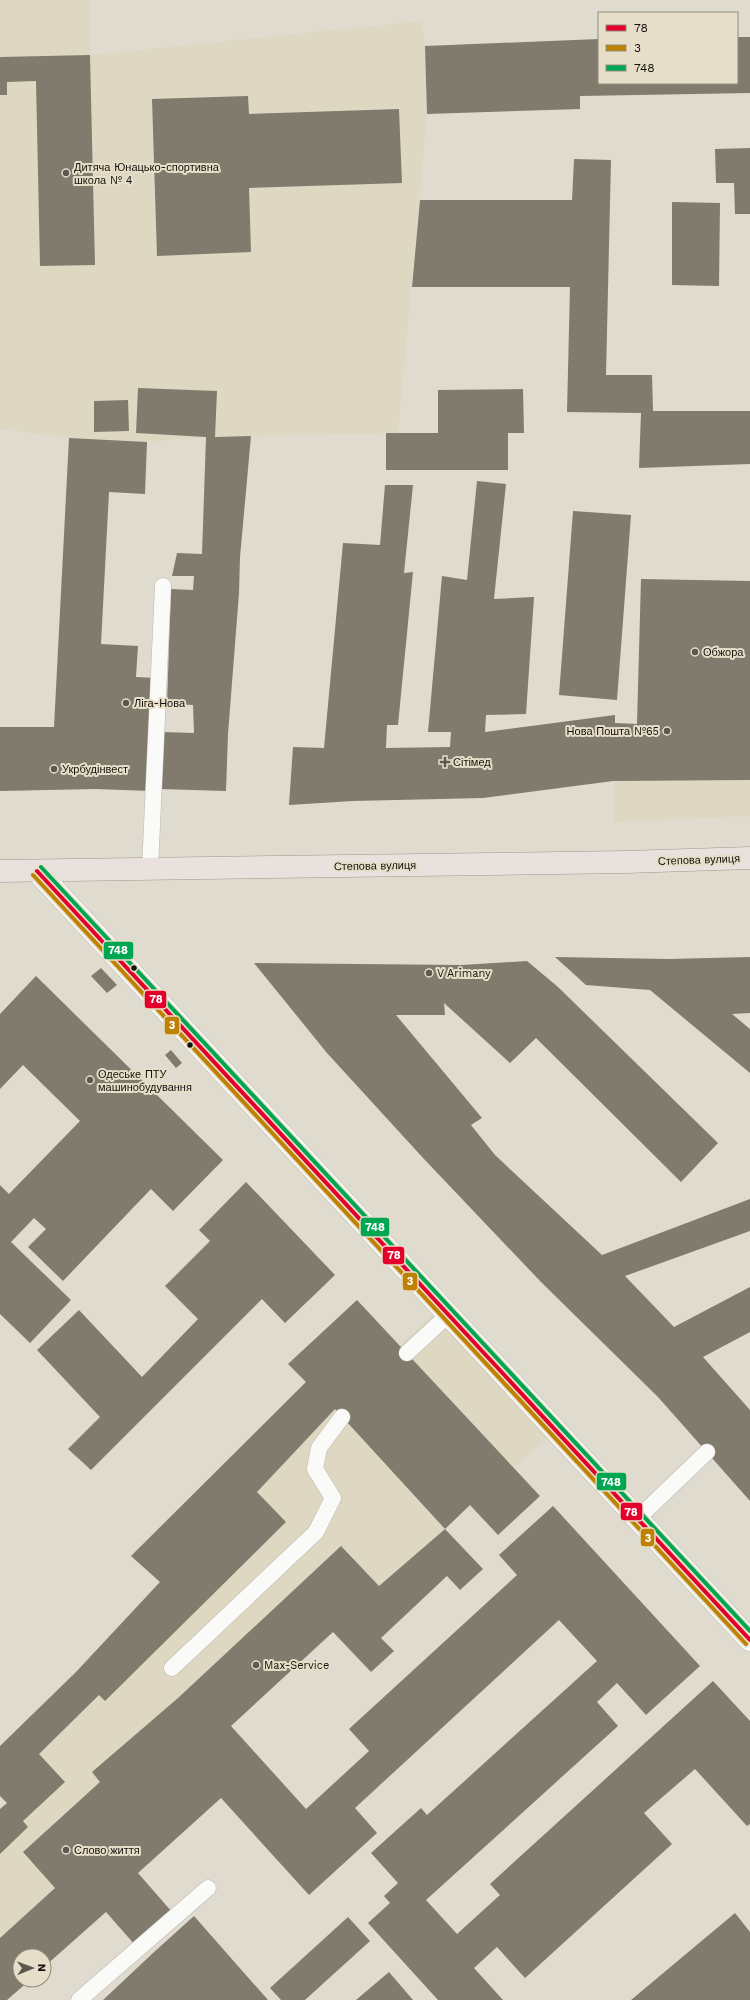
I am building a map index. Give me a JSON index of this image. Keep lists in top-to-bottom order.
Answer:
{
  "streets": {
    "main road": ["Степова вулиця"]
  },
  "places": {
    "other": [
      "Дитяча Юнацько-спортивна школа № 4",
      "Обжора",
      "Ліга-Нова",
      "Нова Пошта №65",
      "Укрбудінвест",
      "V Arimany",
      "Одеське ПТУ машинобудування",
      "Max-Service",
      "Слово життя"
    ],
    "health": ["Сітімед"]
  },
  "lines": ["transit line 748", "transit line 78", "transit line 3"],
  "legend": ["78", "3", "748"],
  "north": "right"
}
